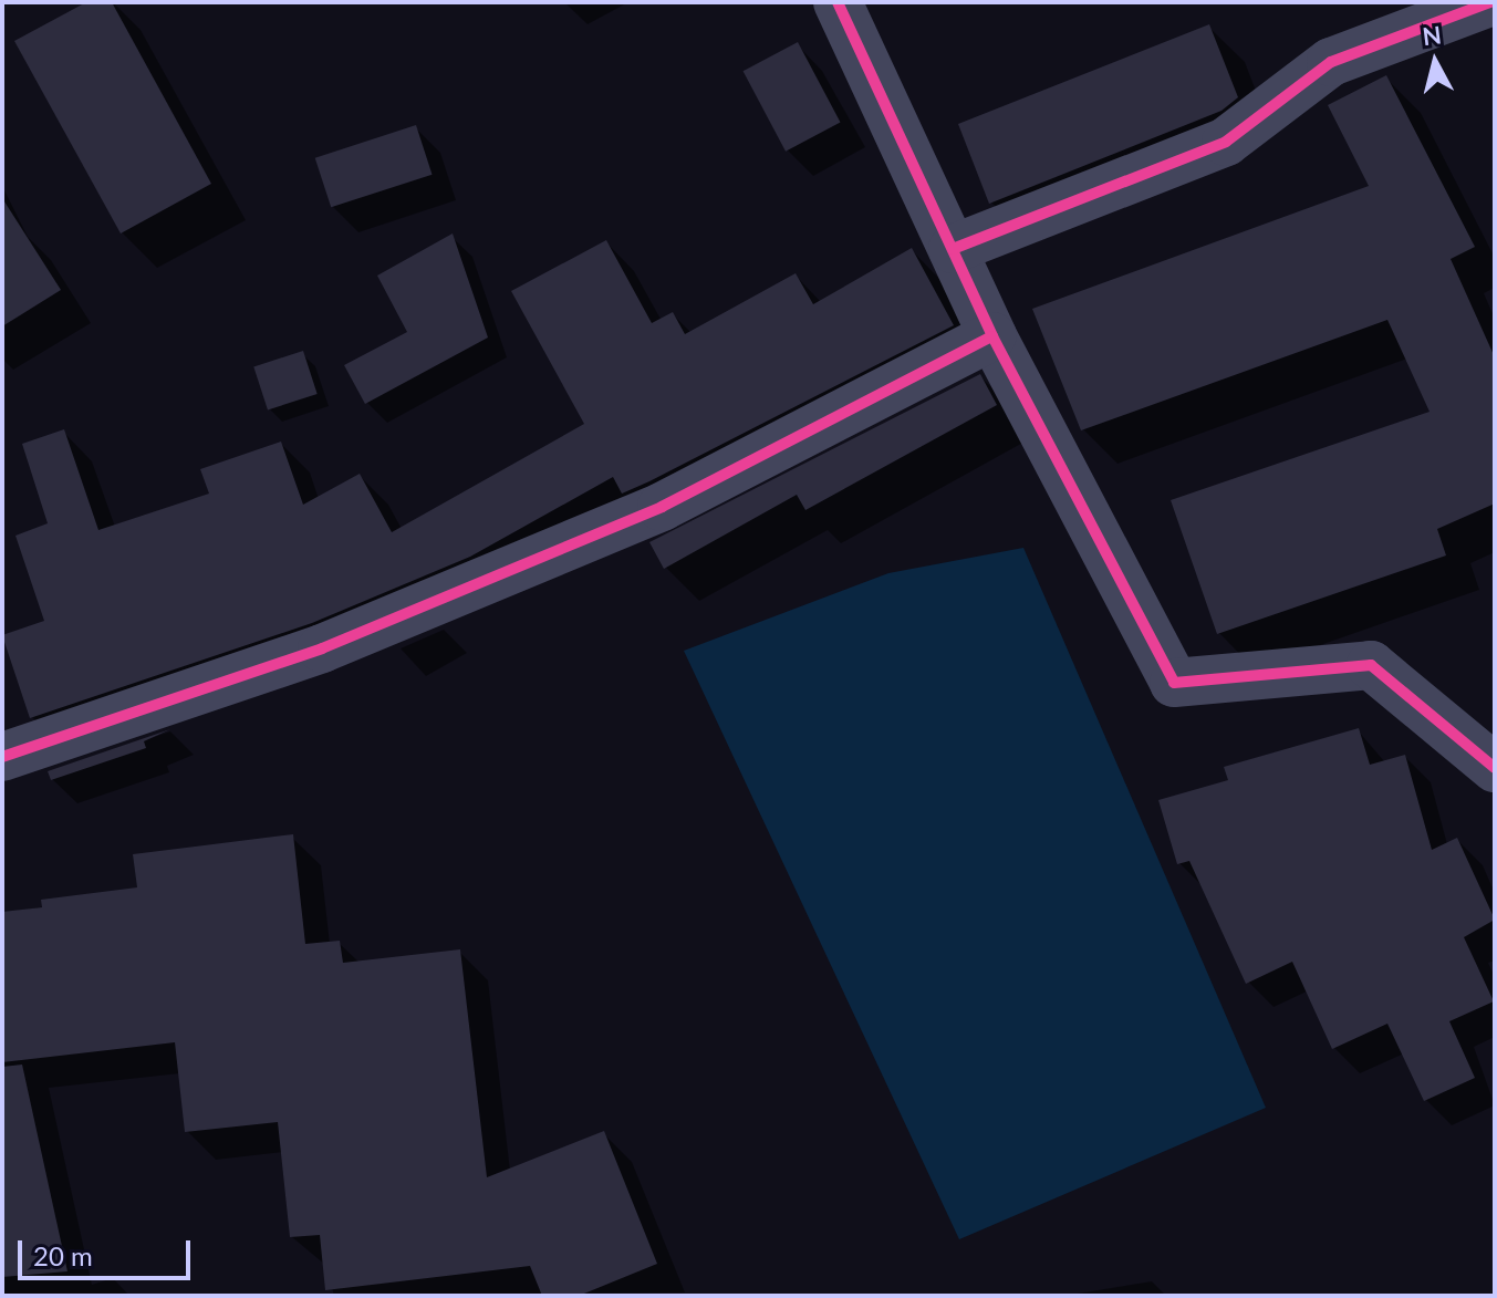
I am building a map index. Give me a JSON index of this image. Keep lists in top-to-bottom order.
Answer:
{
  "scale_bar": "20 m",
  "north": "top"
}
